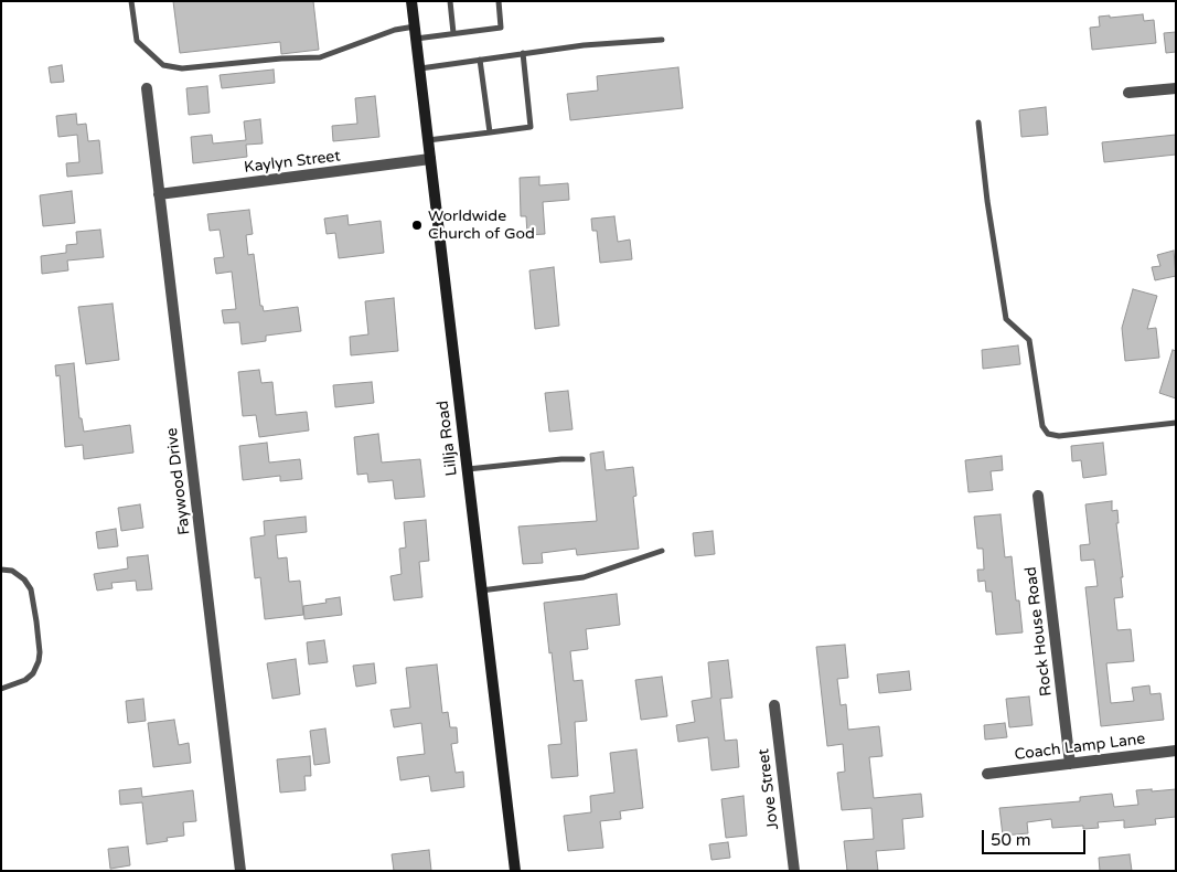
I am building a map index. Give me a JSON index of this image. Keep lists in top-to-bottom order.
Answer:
{
  "streets": {
    "street": [
      "Kaylyn Street",
      "Lillja Road",
      "Faywood Drive",
      "Rock House Road",
      "Coach Lamp Lane",
      "Jove Street"
    ]
  },
  "crossings": [
    ["Kaylyn Street", "Lillja Road"],
    ["Kaylyn Street", "Faywood Drive"],
    ["Rock House Road", "Coach Lamp Lane"]
  ],
  "places": ["Worldwide Church of God"],
  "scale_bar": "50 m"
}
